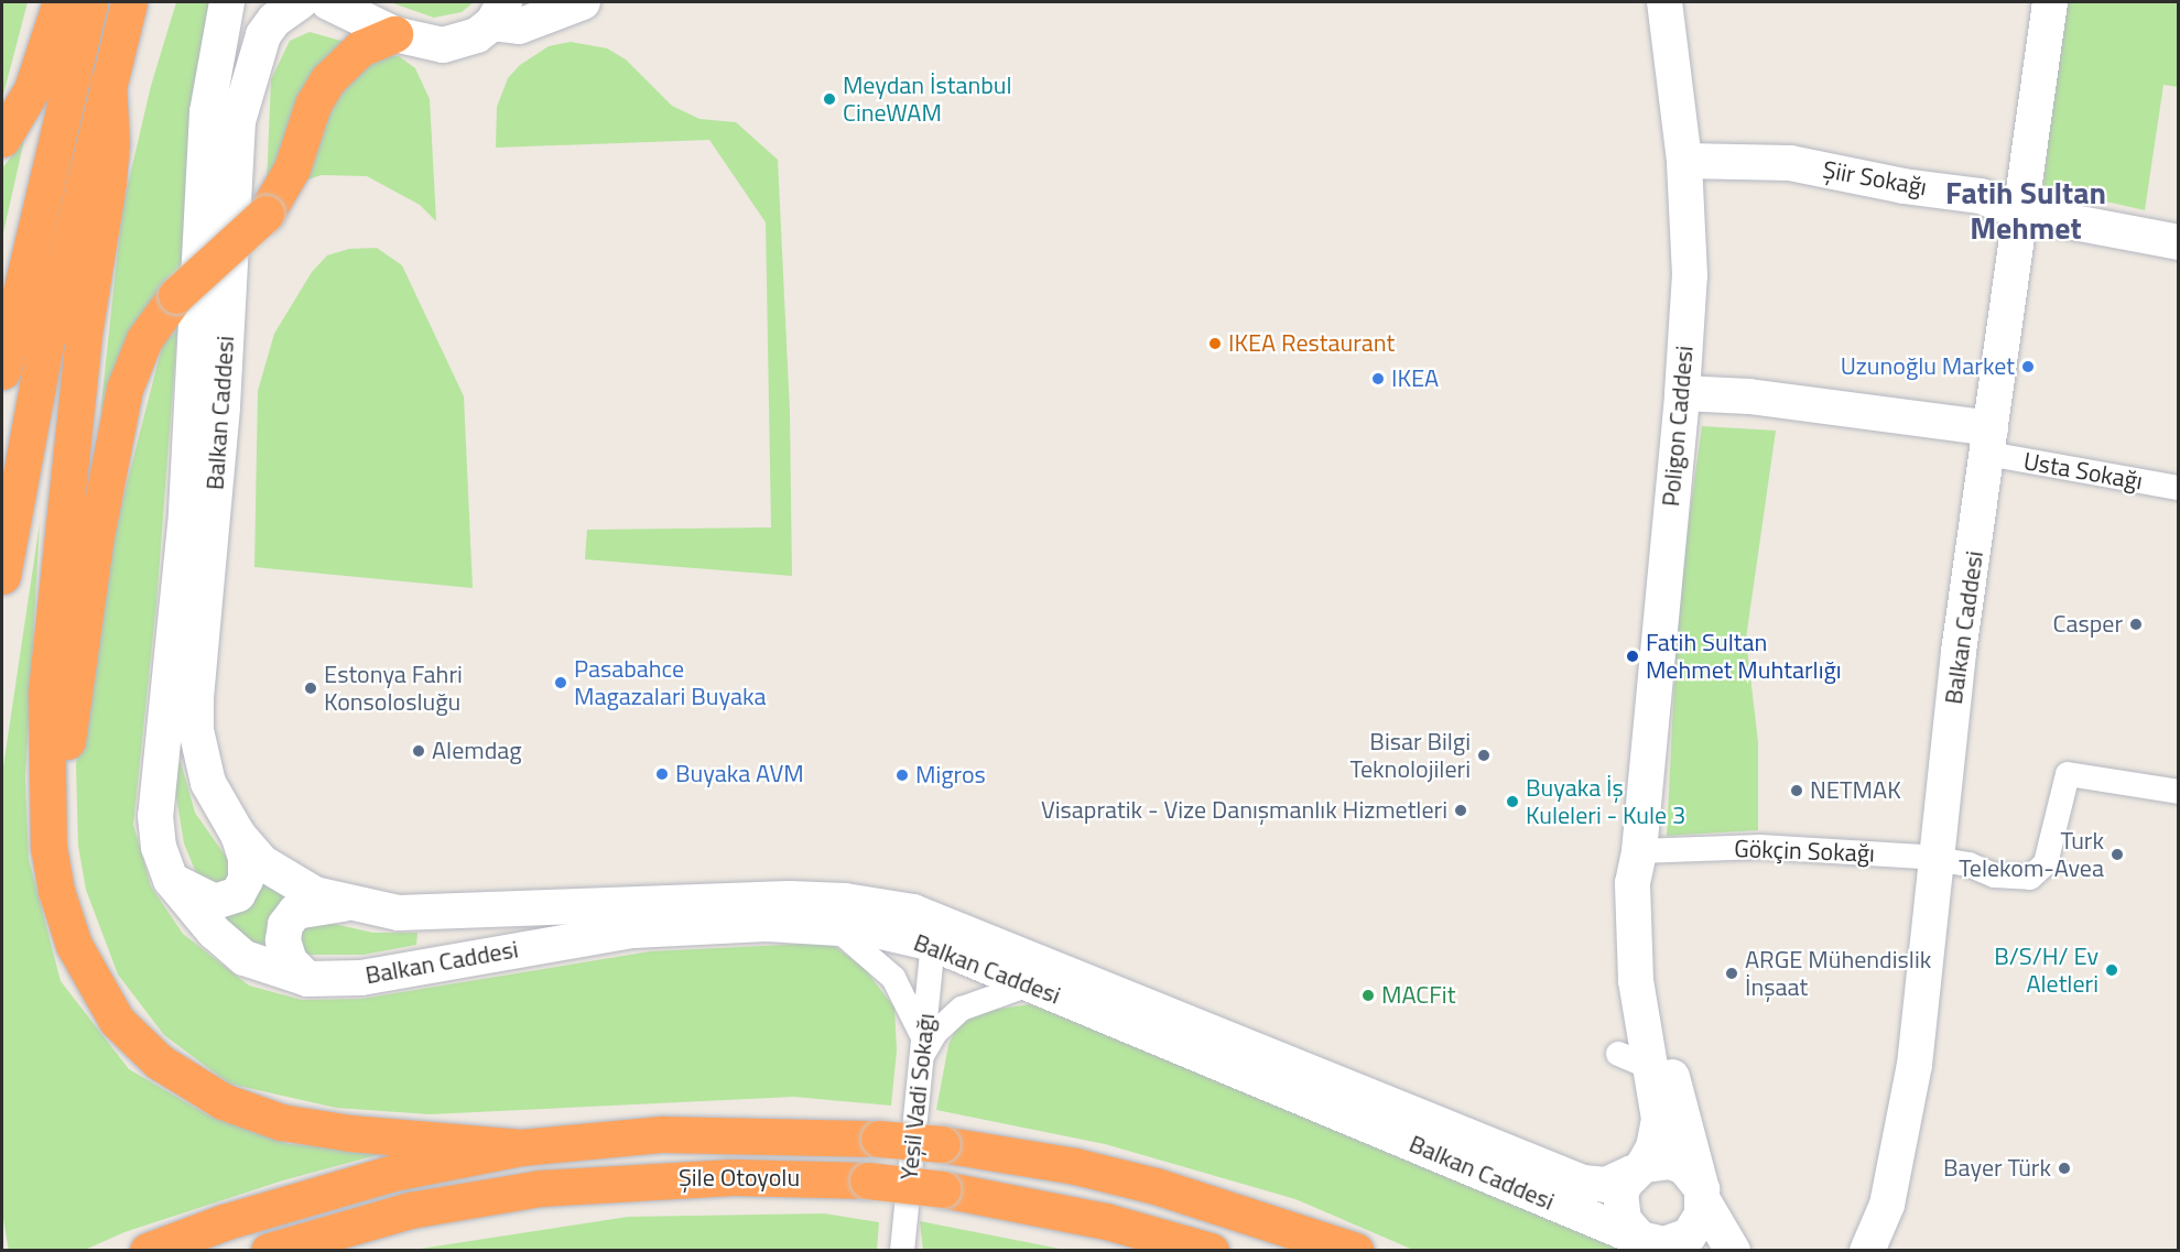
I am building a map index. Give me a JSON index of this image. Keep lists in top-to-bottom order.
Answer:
{
  "streets": {
    "highway": ["Şile Otoyolu"],
    "street": [
      "Şiir Sokağı",
      "Balkan Caddesi",
      "Poligon Caddesi",
      "Usta Sokağı",
      "Gökçin Sokağı",
      "Yeşil Vadi Sokağı"
    ]
  },
  "crossings": [
    ["Şiir Sokağı", "Balkan Caddesi"],
    ["Şiir Sokağı", "Poligon Caddesi"],
    ["Balkan Caddesi", "Usta Sokağı"],
    ["Balkan Caddesi", "Gökçin Sokağı"],
    ["Balkan Caddesi", "Yeşil Vadi Sokağı"],
    ["Poligon Caddesi", "Gökçin Sokağı"]
  ],
  "districts": ["Fatih Sultan Mehmet"],
  "places": [
    "Meydan İstanbul CineWAM",
    "IKEA Restaurant",
    "Uzunoğlu Market",
    "IKEA",
    "Casper",
    "Fatih Sultan Mehmet Muhtarlığı",
    "Pasabahce Magazalari Buyaka",
    "Estonya Fahri Konsolosluğu",
    "Alemdag",
    "Bisar Bilgi Teknolojileri",
    "Buyaka AVM",
    "Migros",
    "NETMAK",
    "Buyaka İş Kuleleri - Kule 3",
    "Visapratik - Vize Danışmanlık Hizmetleri",
    "Turk Telekom-Avea",
    "B/S/H/ Ev Aletleri",
    "ARGE Mühendislik İnşaat",
    "MACFit",
    "Bayer Türk"
  ]
}
